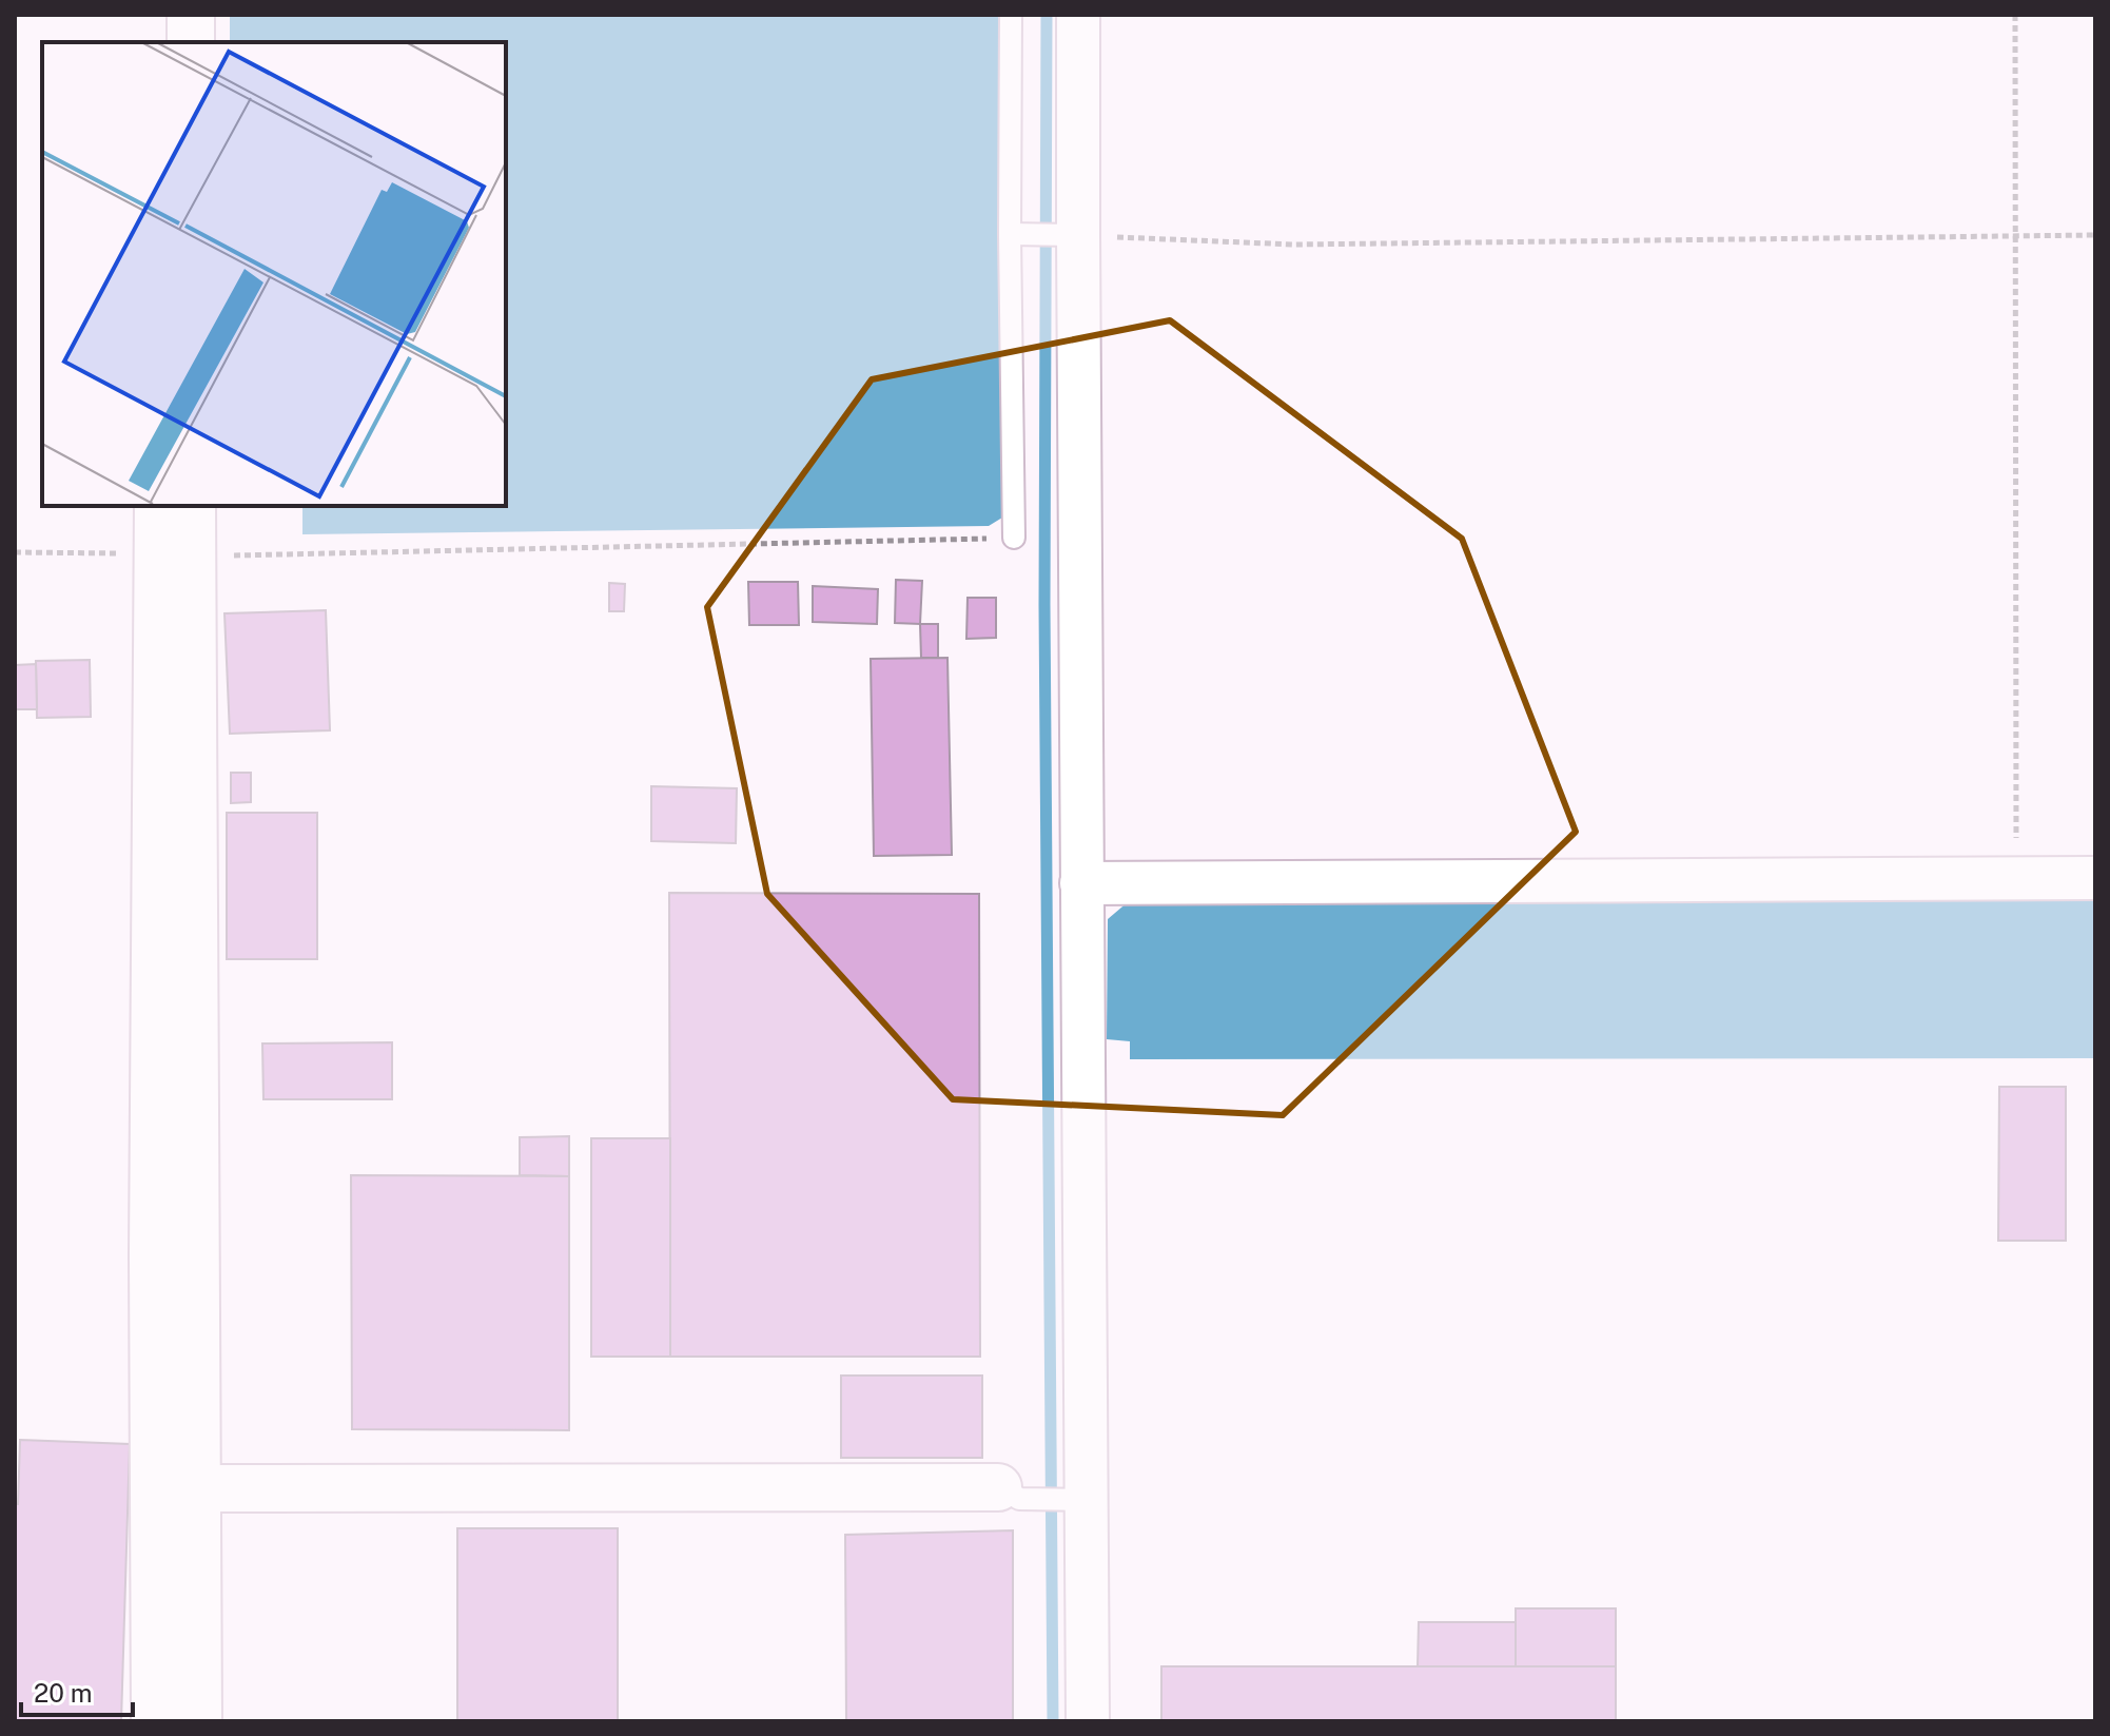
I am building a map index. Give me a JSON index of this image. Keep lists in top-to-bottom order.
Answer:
{
  "scale_bar": "20 m"
}
